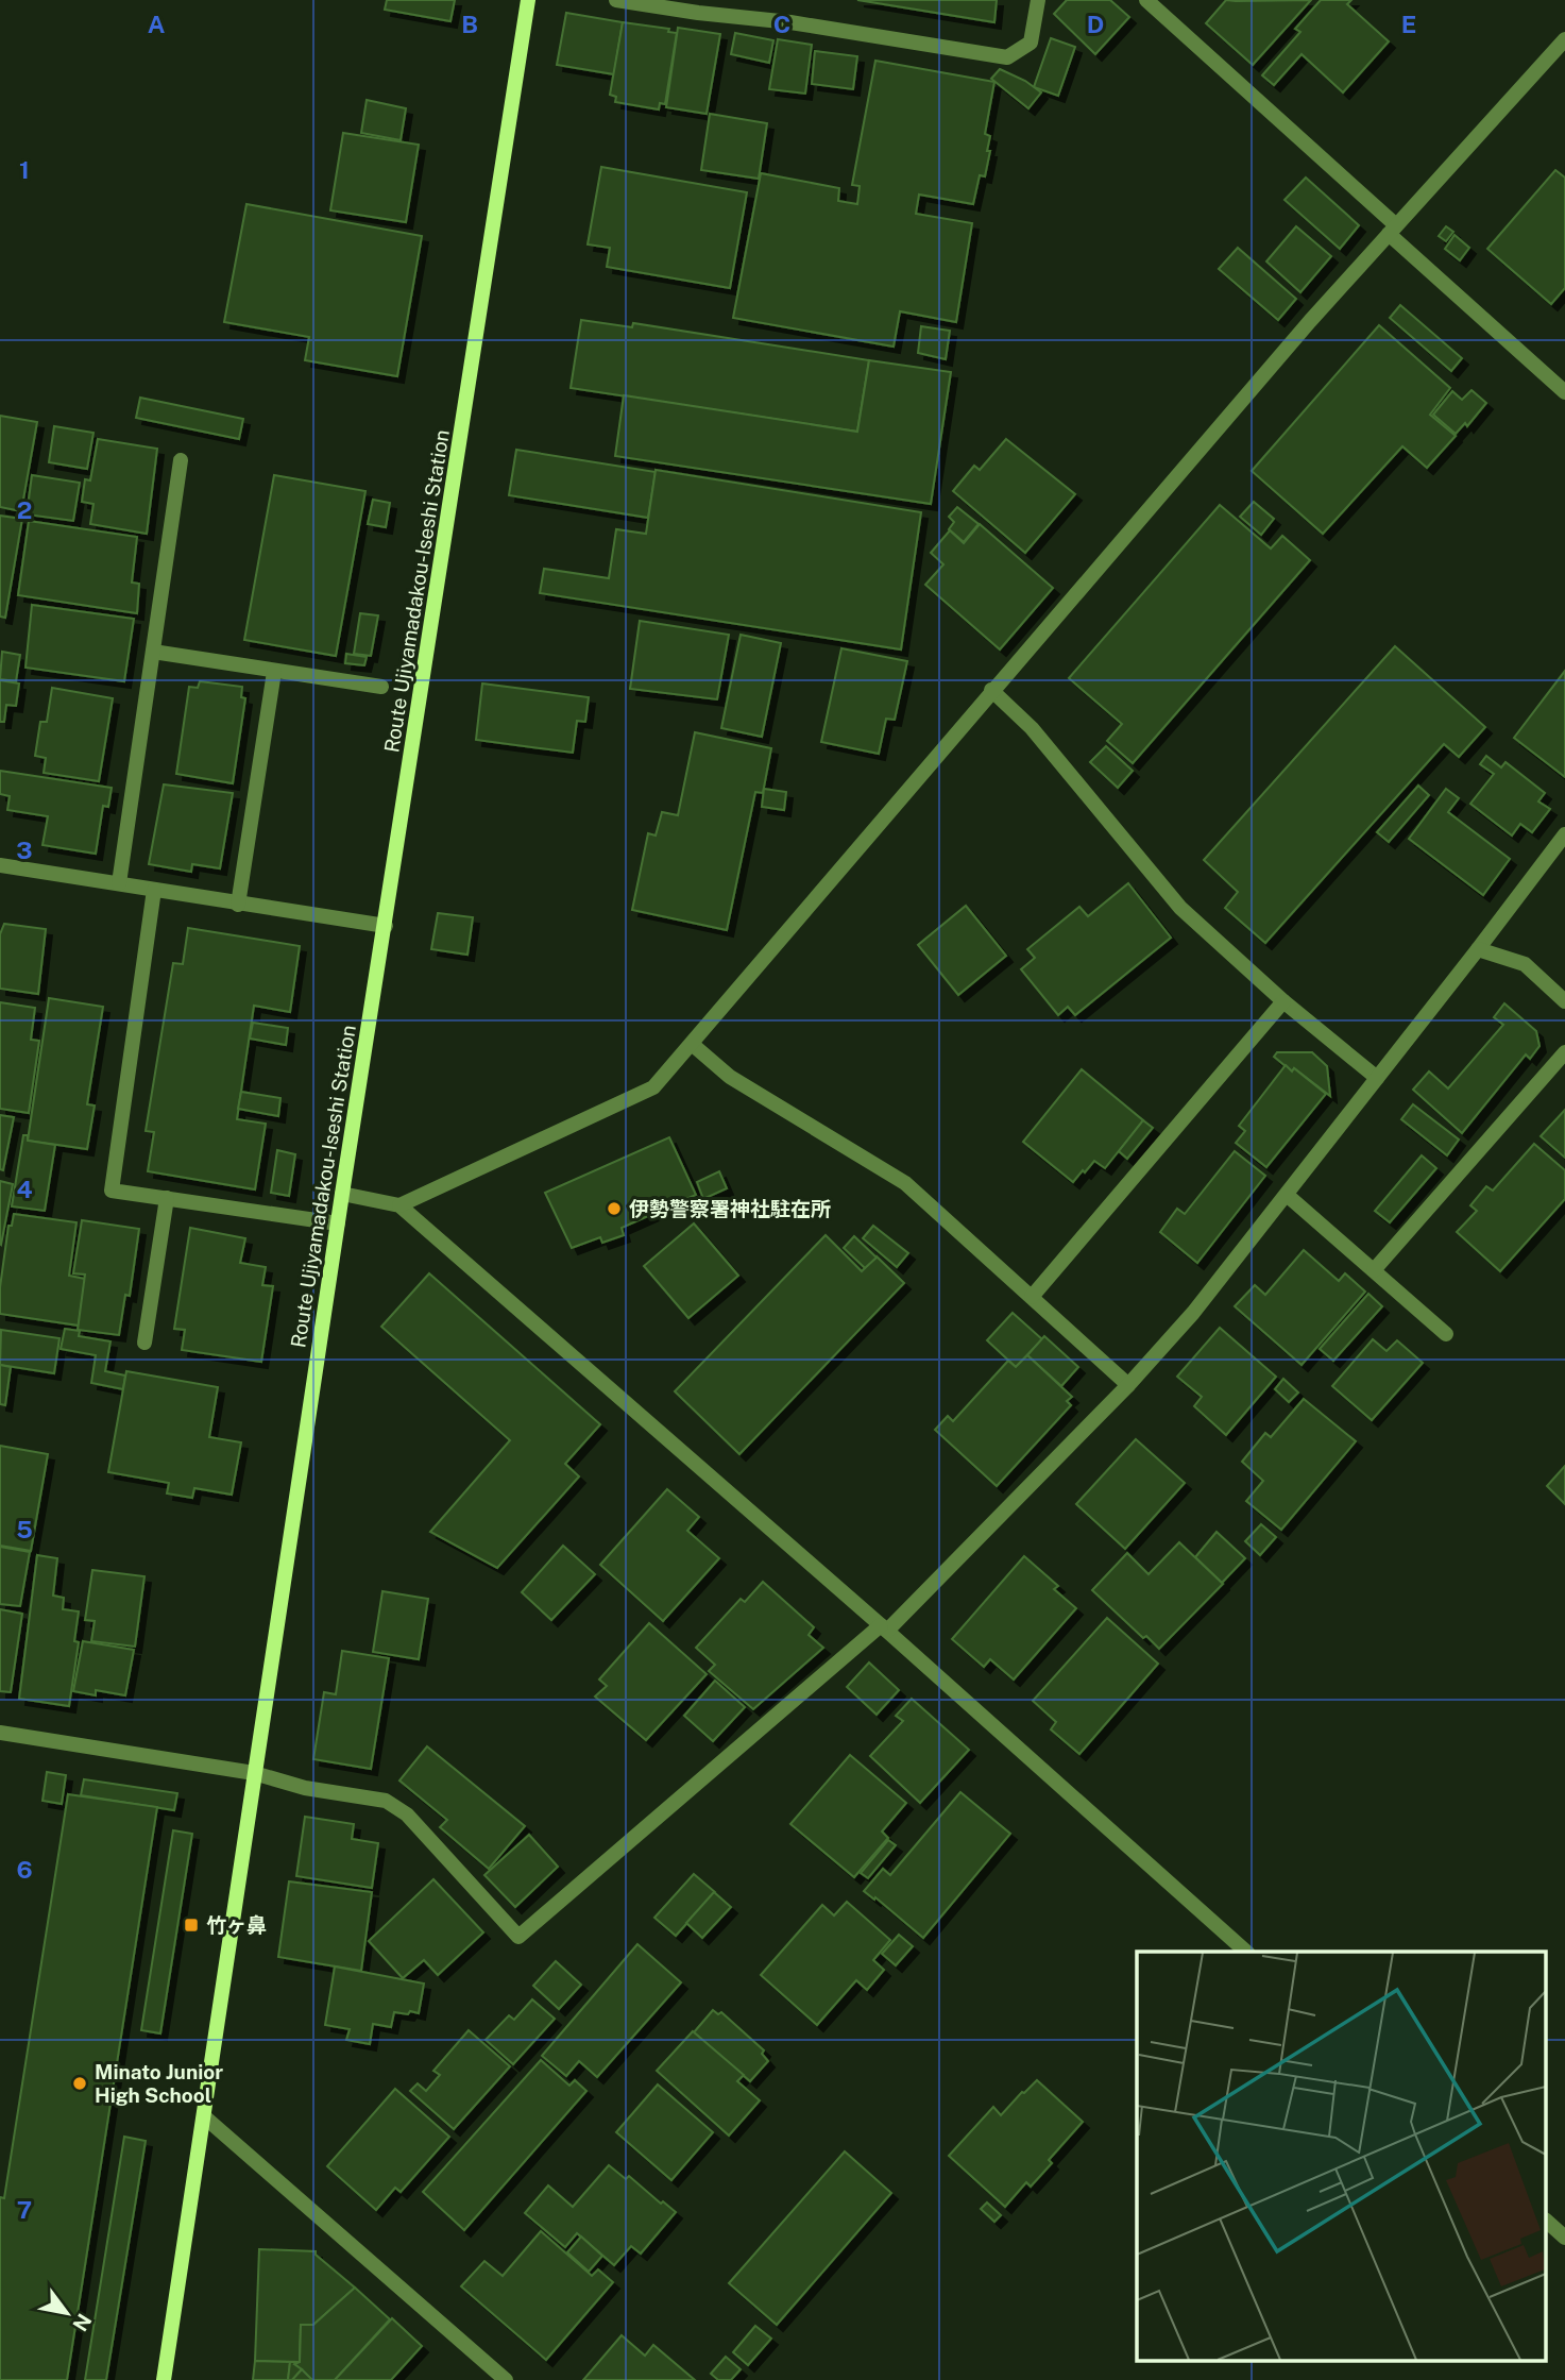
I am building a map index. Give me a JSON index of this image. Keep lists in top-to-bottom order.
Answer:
{
  "streets": {
    "main road": ["Route Ujiyamadakou-Iseshi Station"]
  },
  "places": {
    "other": ["伊勢警察署神社駐在所", "Minato Junior High School"],
    "transit": ["竹ヶ鼻"]
  },
  "north": "bottom right",
  "grid": {
    "columns": [
      "A",
      "B",
      "C",
      "D",
      "E"
    ],
    "rows": [
      "1",
      "2",
      "3",
      "4",
      "5",
      "6",
      "7"
    ]
  }
}
